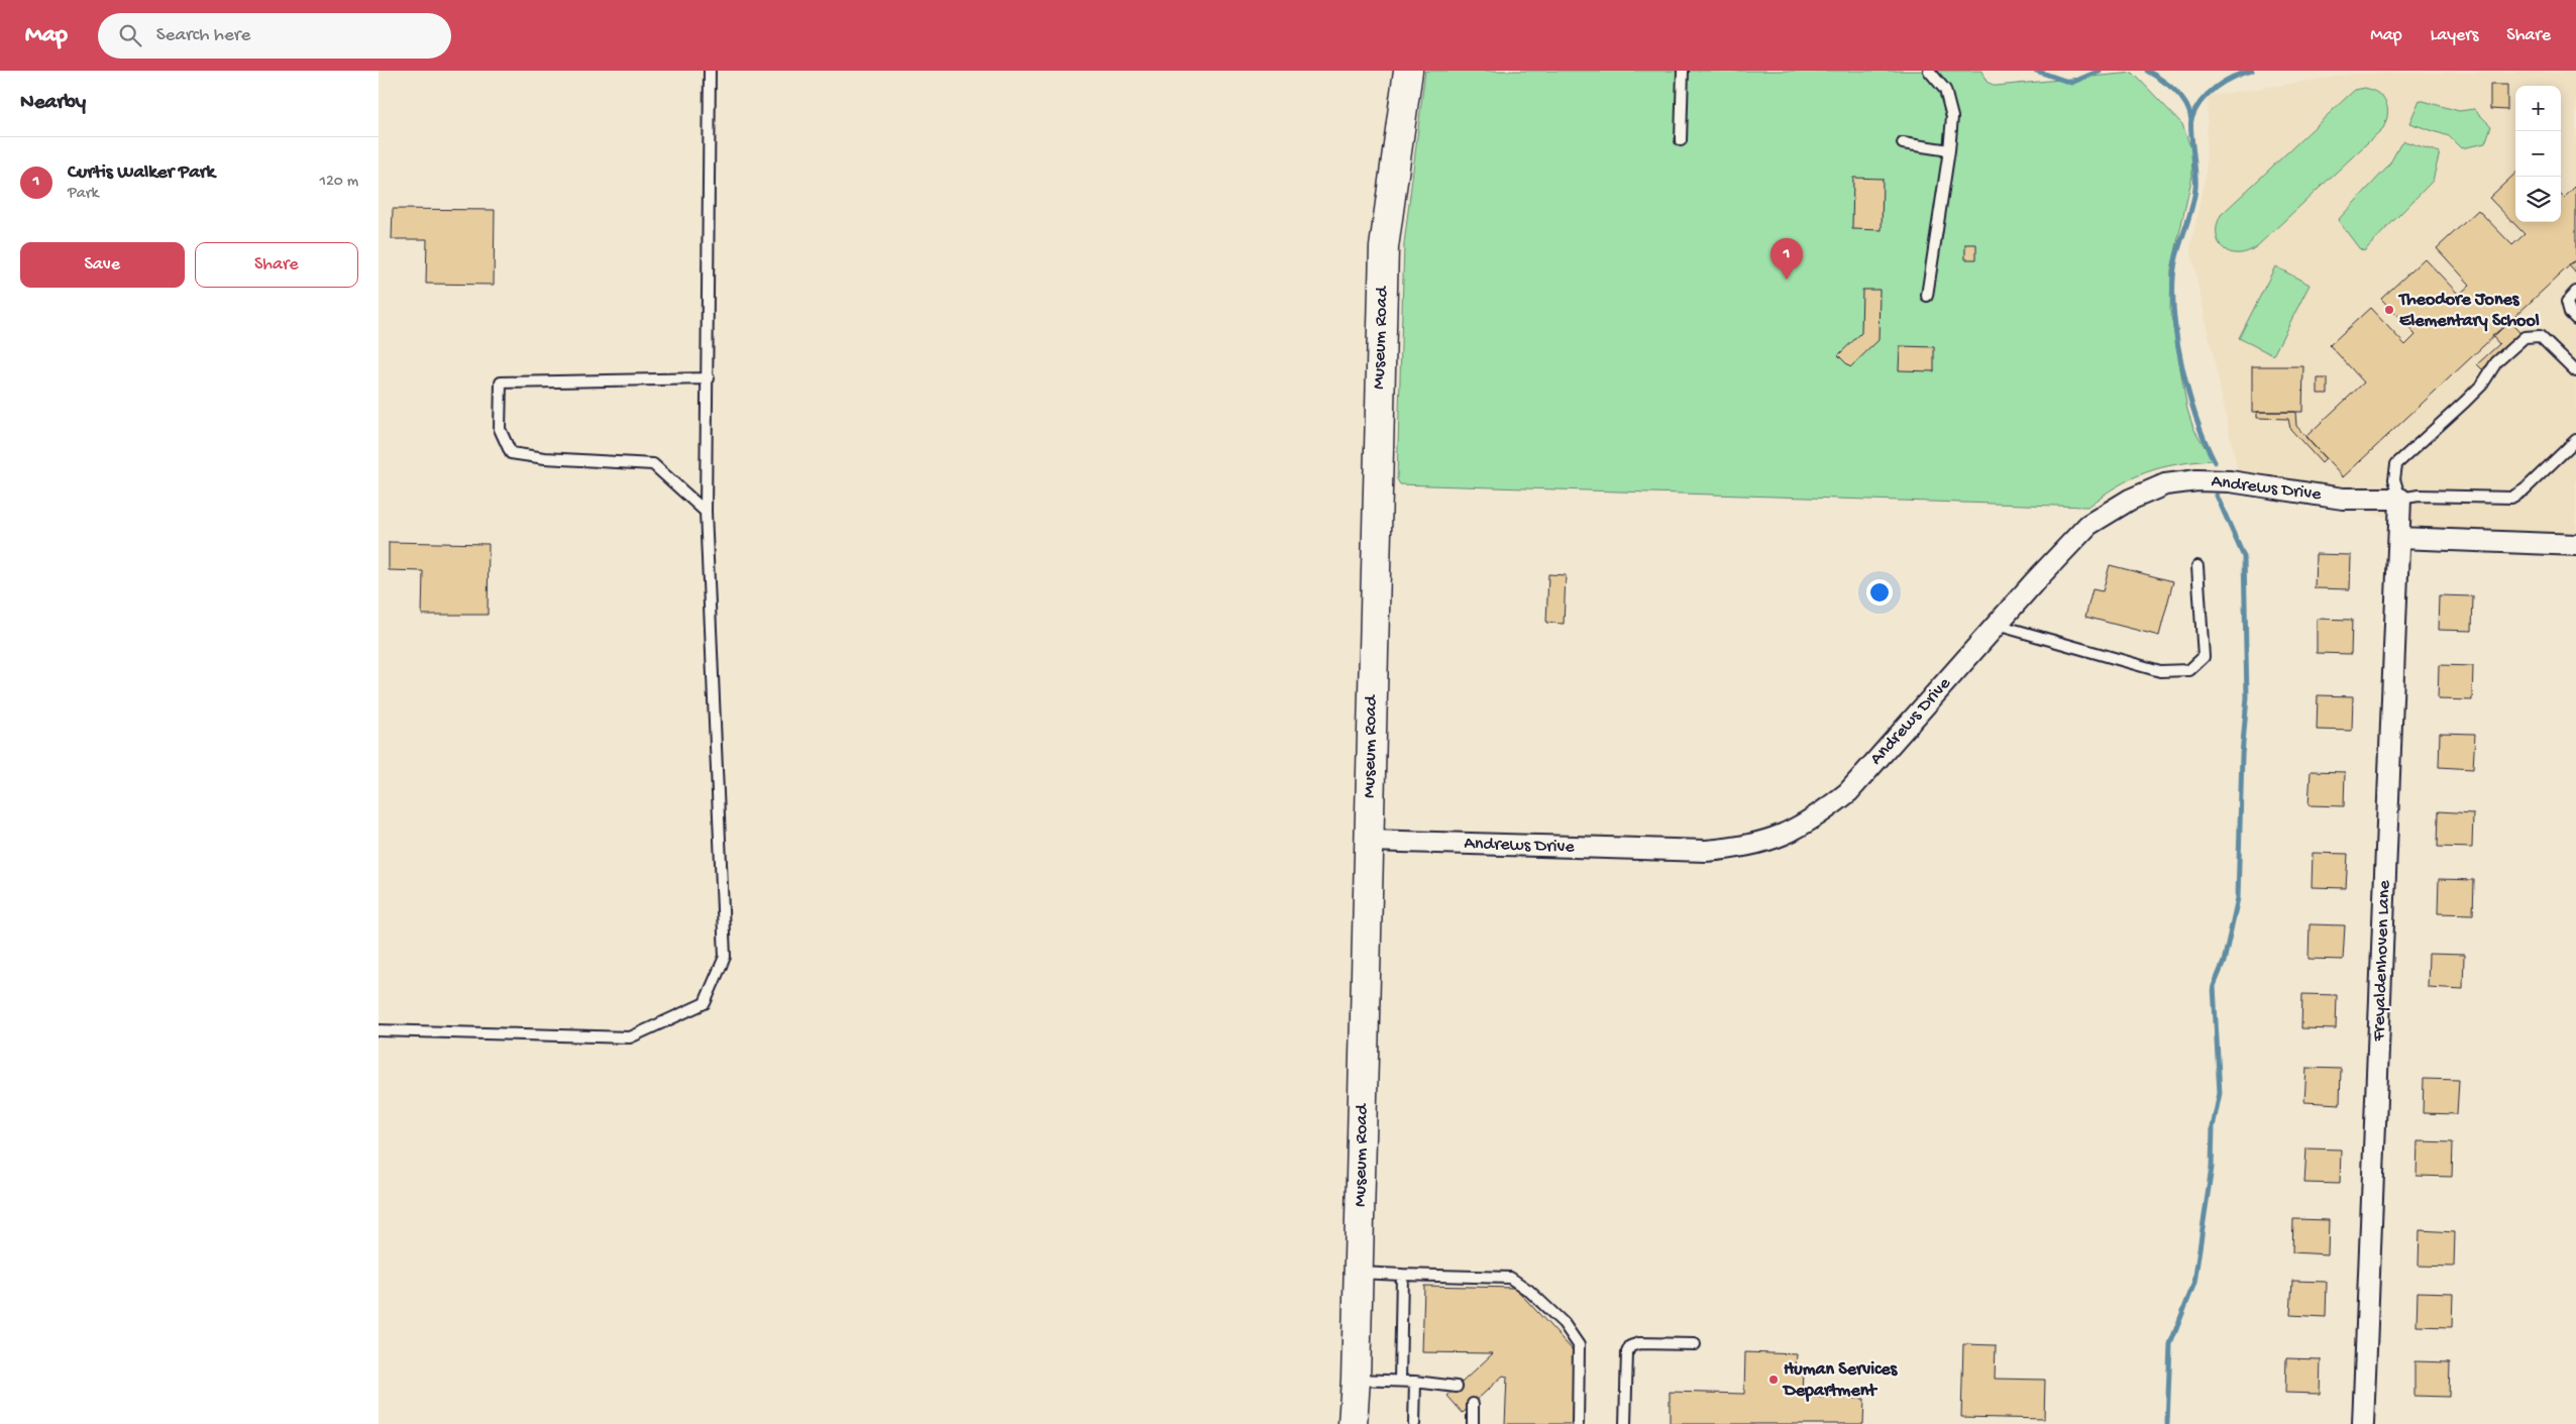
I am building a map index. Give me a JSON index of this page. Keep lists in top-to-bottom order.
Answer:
{
  "streets": {
    "street": ["Museum Road", "Andrews Drive", "Freyaldenhoven Lane"]
  },
  "crossings": [
    ["Museum Road", "Andrews Drive"],
    ["Andrews Drive", "Freyaldenhoven Lane"]
  ],
  "places": ["Theodore Jones Elementary School", "Human Services Department"],
  "page": {
    "header": "Map",
    "search": "Search here",
    "nav": ["Map", "Layers", "Share"],
    "heading": "Nearby",
    "map_buttons": ["+", "−"],
    "list": [
      {
        "mark": "1",
        "name": "Curtis Walker Park",
        "note": "Park",
        "value": "120 m"
      }
    ],
    "buttons": ["Save", "Share"],
    "pins": "1"
  }
}
